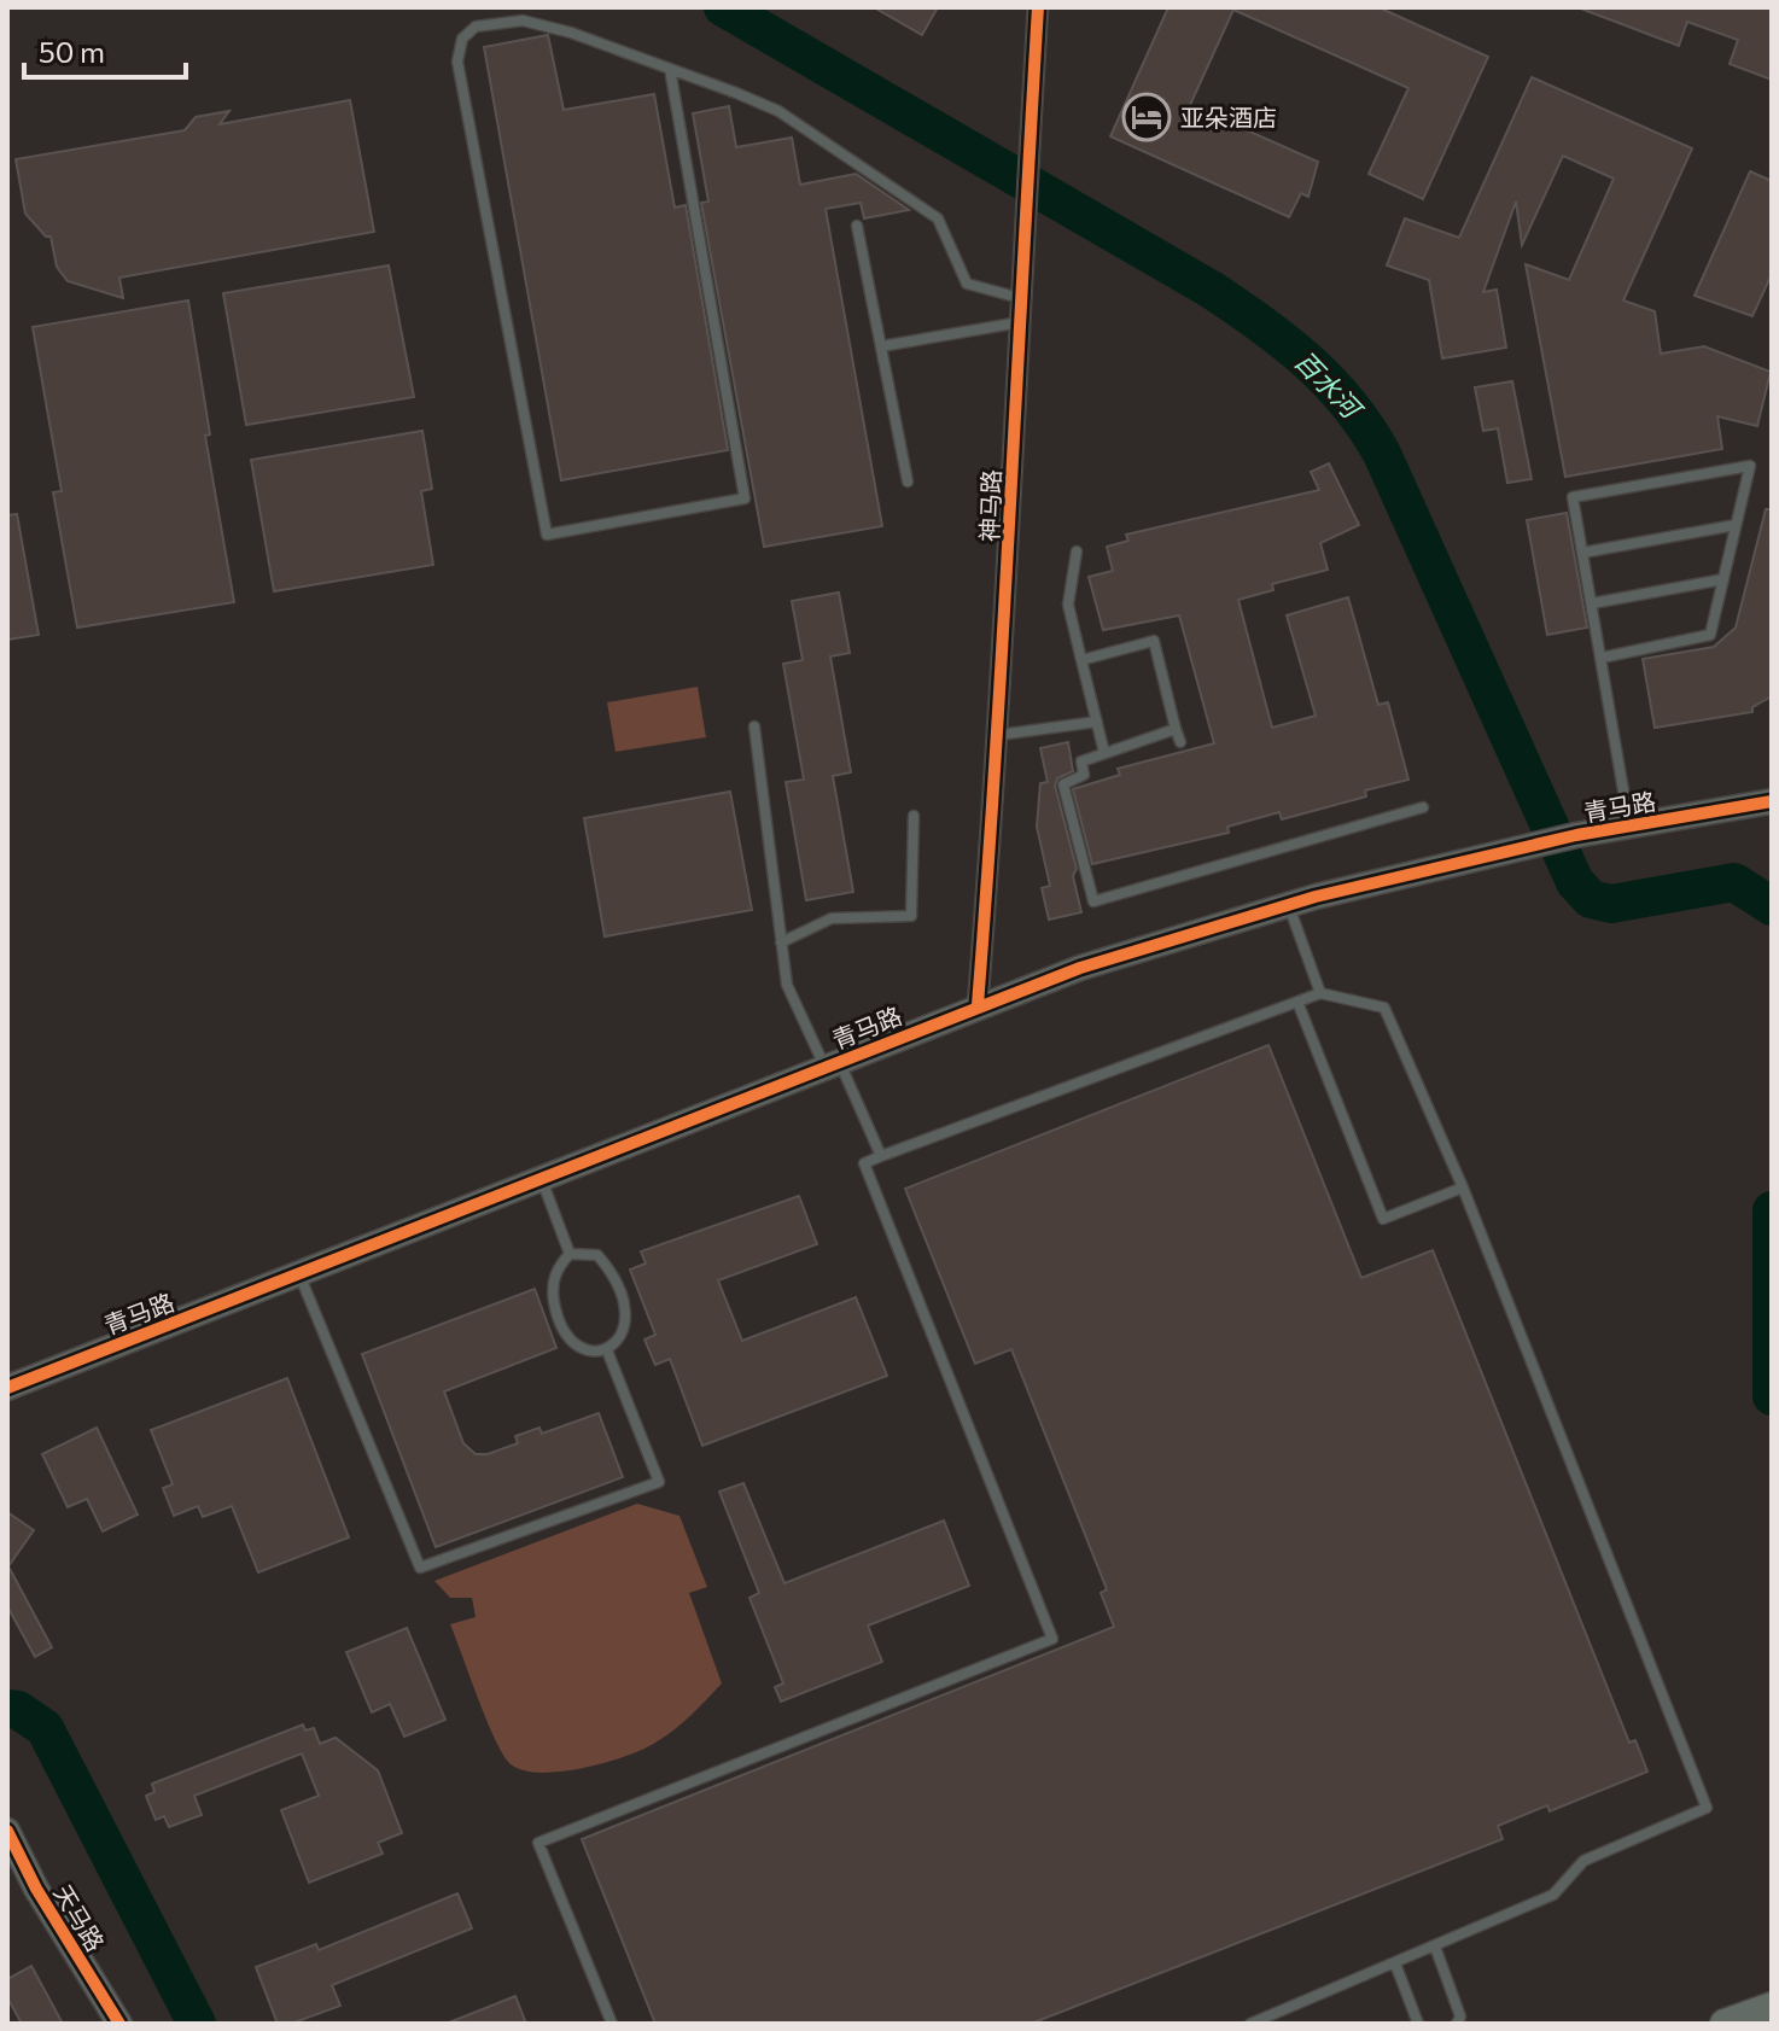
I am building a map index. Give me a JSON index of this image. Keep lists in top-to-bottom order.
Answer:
{
  "streets": {
    "street": ["神马路", "青马路", "天马路"]
  },
  "crossings": [
    ["神马路", "青马路"]
  ],
  "water": ["百水河"],
  "places": {
    "hotel": ["亚朵酒店"]
  },
  "scale_bar": "50 m"
}
